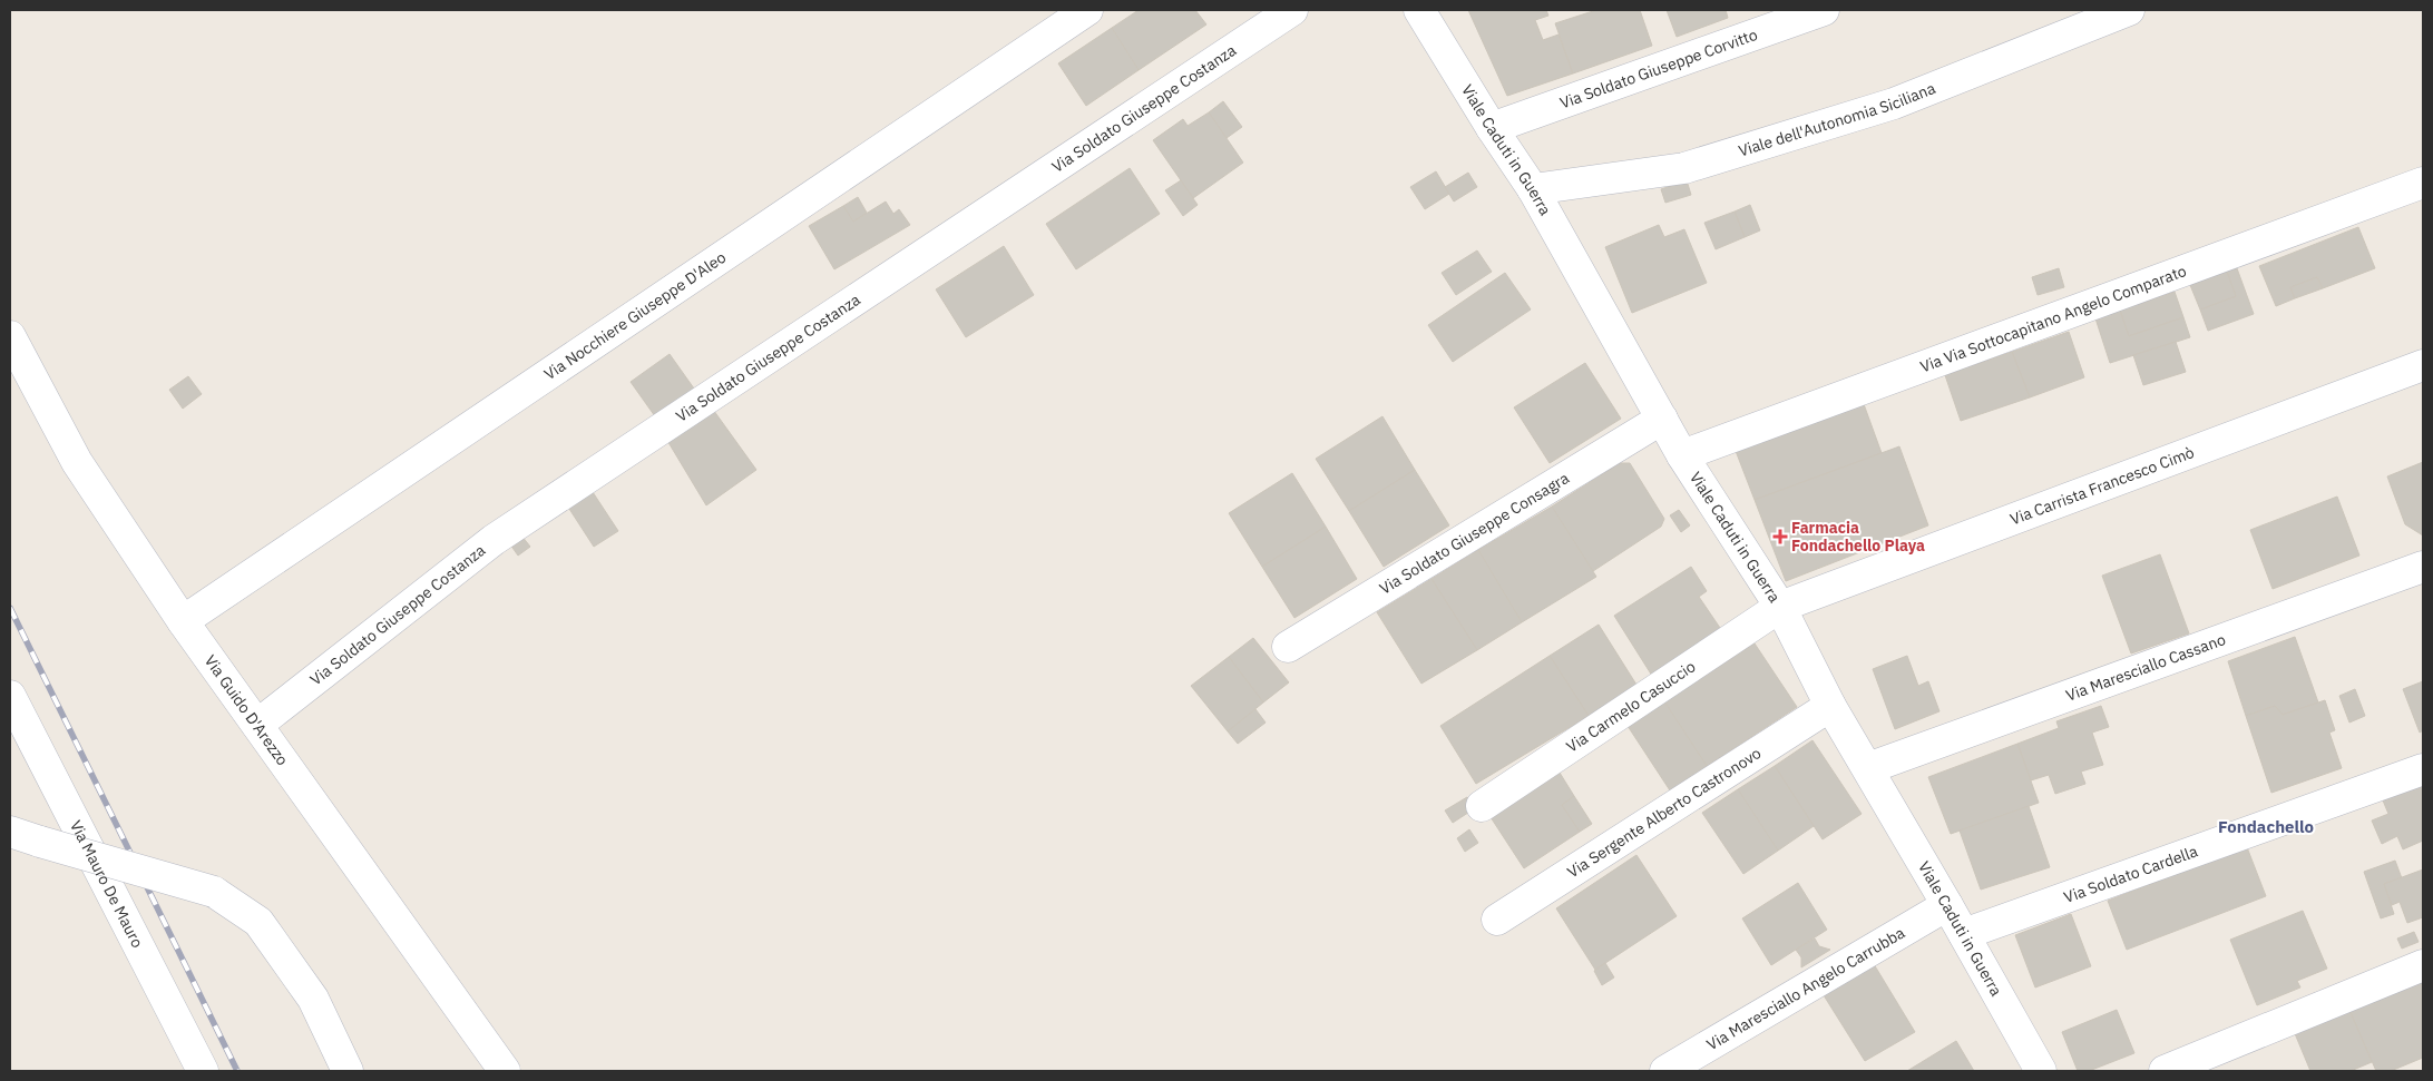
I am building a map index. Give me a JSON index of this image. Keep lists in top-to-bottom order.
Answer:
{
  "streets": {
    "street": [
      "Via Soldato Giuseppe Corvitto",
      "Via Soldato Giuseppe Costanza",
      "Viale dell'Autonomia Siciliana",
      "Viale Caduti in Guerra",
      "Via Nocchiere Giuseppe D'Aleo",
      "Via Via Sottocapitano Angelo Comparato",
      "Via Carrista Francesco Cimò",
      "Via Soldato Giuseppe Consagra",
      "Via Maresciallo Cassano",
      "Via Carmelo Casuccio",
      "Via Guido D'Arezzo",
      "Via Sergente Alberto Castronovo",
      "Via Soldato Cardella",
      "Via Mauro De Mauro",
      "Via Maresciallo Angelo Carrubba"
    ]
  },
  "crossings": [
    ["Via Soldato Giuseppe Corvitto", "Viale Caduti in Guerra"],
    ["Via Soldato Giuseppe Costanza", "Via Guido D'Arezzo"],
    ["Viale dell'Autonomia Siciliana", "Viale Caduti in Guerra"],
    ["Viale Caduti in Guerra", "Via Via Sottocapitano Angelo Comparato"],
    ["Viale Caduti in Guerra", "Via Carrista Francesco Cimò"],
    ["Viale Caduti in Guerra", "Via Soldato Giuseppe Consagra"],
    ["Viale Caduti in Guerra", "Via Maresciallo Cassano"],
    ["Viale Caduti in Guerra", "Via Carmelo Casuccio"],
    ["Viale Caduti in Guerra", "Via Sergente Alberto Castronovo"],
    ["Viale Caduti in Guerra", "Via Soldato Cardella"],
    ["Viale Caduti in Guerra", "Via Maresciallo Angelo Carrubba"],
    ["Via Nocchiere Giuseppe D'Aleo", "Via Guido D'Arezzo"],
    ["Via Carrista Francesco Cimò", "Via Carmelo Casuccio"]
  ],
  "districts": ["Fondachello"],
  "places": {
    "health": ["Farmacia Fondachello Playa"]
  }
}
